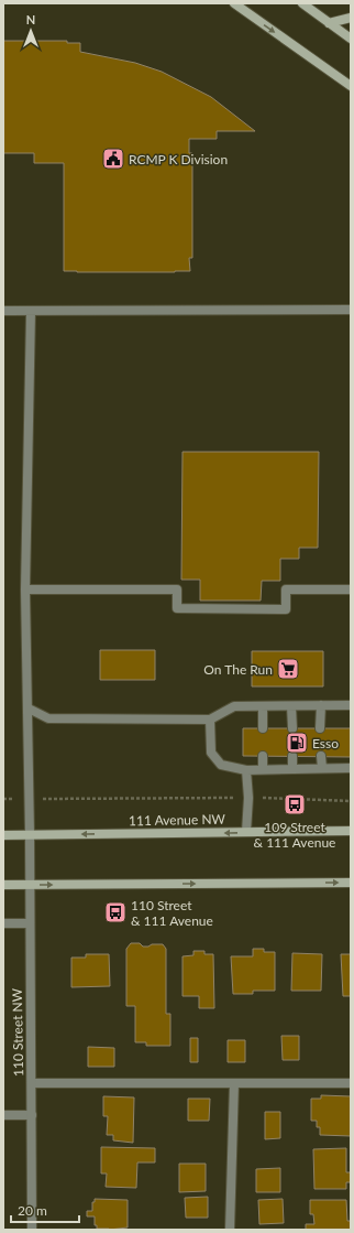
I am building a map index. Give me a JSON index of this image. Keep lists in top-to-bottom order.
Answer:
{
  "streets": {
    "main road": ["111 Avenue NW"],
    "street": ["110 Street NW"]
  },
  "crossings": [
    ["111 Avenue NW", "110 Street NW"]
  ],
  "places": {
    "public building": ["RCMP K Division"],
    "supermarket": ["On The Run"],
    "fuel station": ["Esso"],
    "bus stop": ["109 Street & 111 Avenue", "110 Street & 111 Avenue"]
  },
  "scale_bar": "20 m",
  "north": "top"
}
